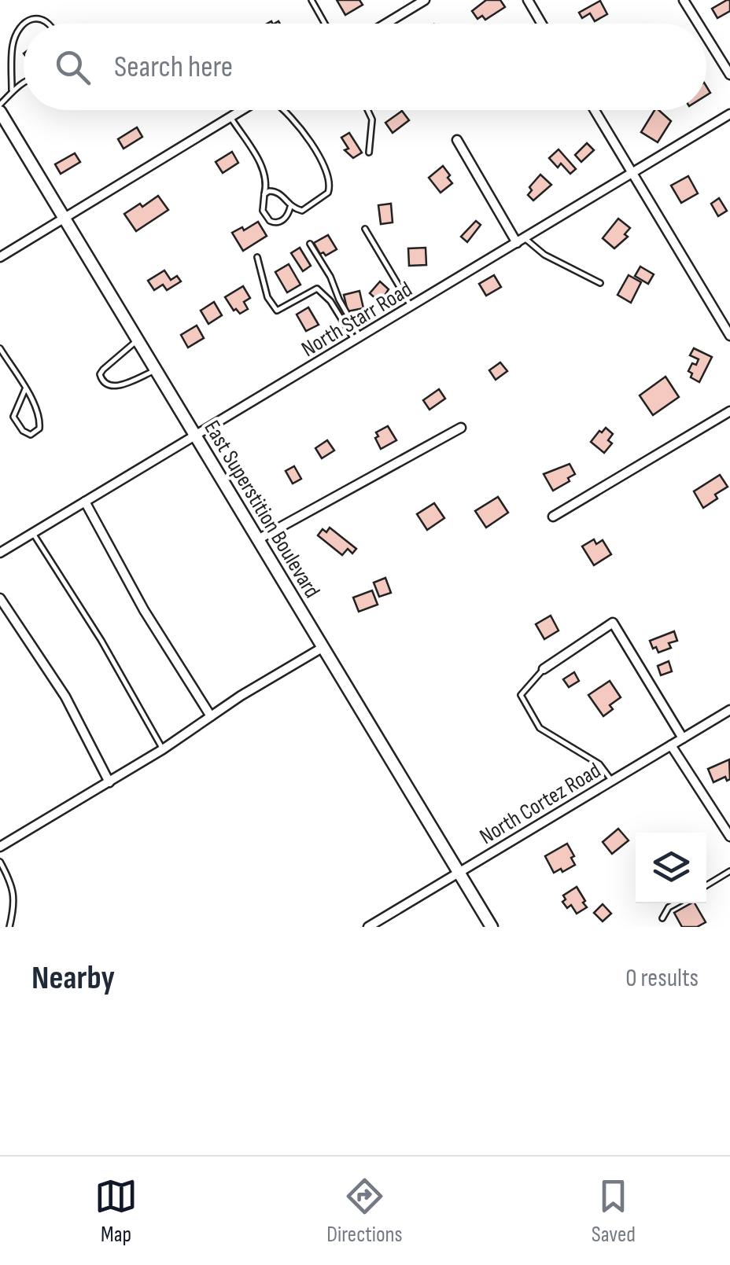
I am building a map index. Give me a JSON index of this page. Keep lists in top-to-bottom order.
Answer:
{
  "streets": {
    "main road": ["East Superstition Boulevard"],
    "street": ["North Starr Road", "North Cortez Road"]
  },
  "crossings": [
    ["North Starr Road", "East Superstition Boulevard"],
    ["East Superstition Boulevard", "North Cortez Road"]
  ],
  "page": {
    "search": "Search here",
    "heading": ["Nearby", "0 results"],
    "nav": ["Map", "Directions", "Saved"]
  }
}
